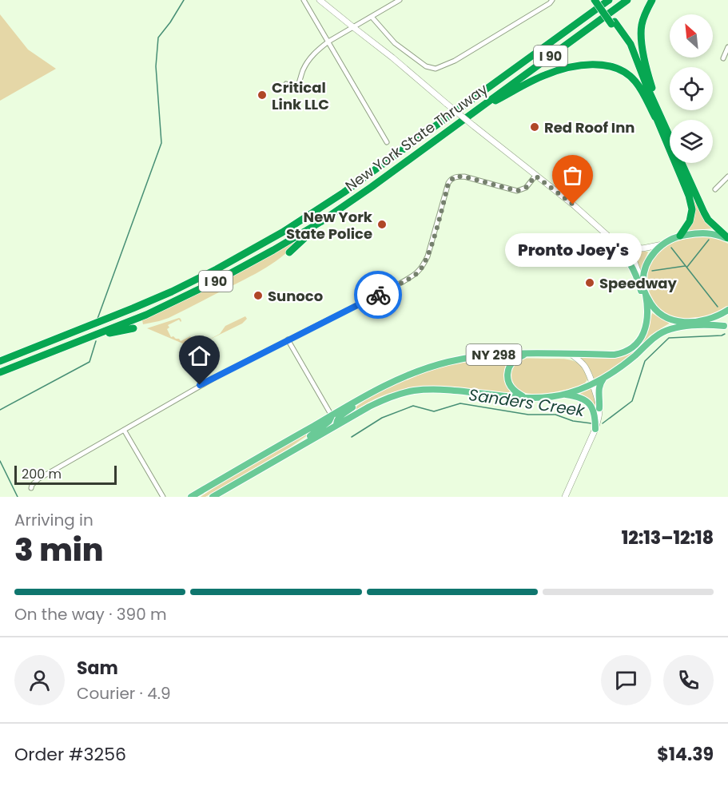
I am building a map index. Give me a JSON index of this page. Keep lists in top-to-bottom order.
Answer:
{
  "streets": {
    "highway": ["I 90", "New York State Thruway"],
    "main road": ["NY 298"]
  },
  "water": ["Sanders Creek"],
  "places": [
    "Critical Link LLC",
    "Red Roof Inn",
    "Pronto Joey's",
    "New York State Police",
    "Speedway",
    "Sunoco"
  ],
  "scale_bar": "200 m",
  "north": "top left",
  "page": {
    "bubble": "Pronto Joey's",
    "scale": "200 m",
    "heading": ["3 min", "Arriving in", "12:13–12:18"],
    "panel": [
      "Sam",
      "Courier · 4.9",
      "Order #3256",
      "$14.39"
    ],
    "bar": "On the way · 390 m"
  }
}
